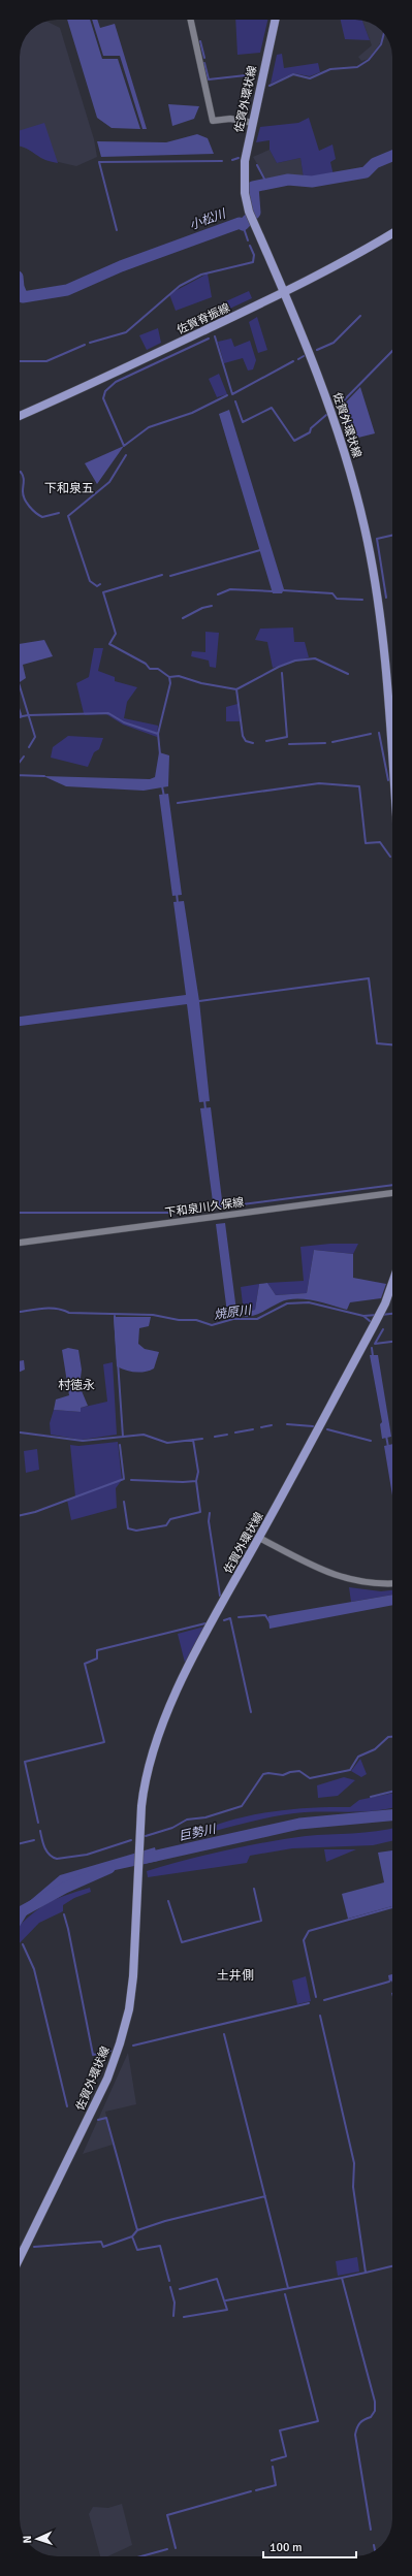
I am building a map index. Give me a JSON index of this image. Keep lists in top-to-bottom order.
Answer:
{
  "streets": {
    "main road": ["佐賀外環状線", "佐賀脊振線"],
    "street": ["下和泉川久保線"]
  },
  "crossings": [
    ["佐賀外環状線", "佐賀脊振線"]
  ],
  "districts": ["下和泉五", "村徳永", "土井側"],
  "water": ["小松川", "焼原川", "巨勢川"],
  "scale_bar": "100 m",
  "north": "left"
}
